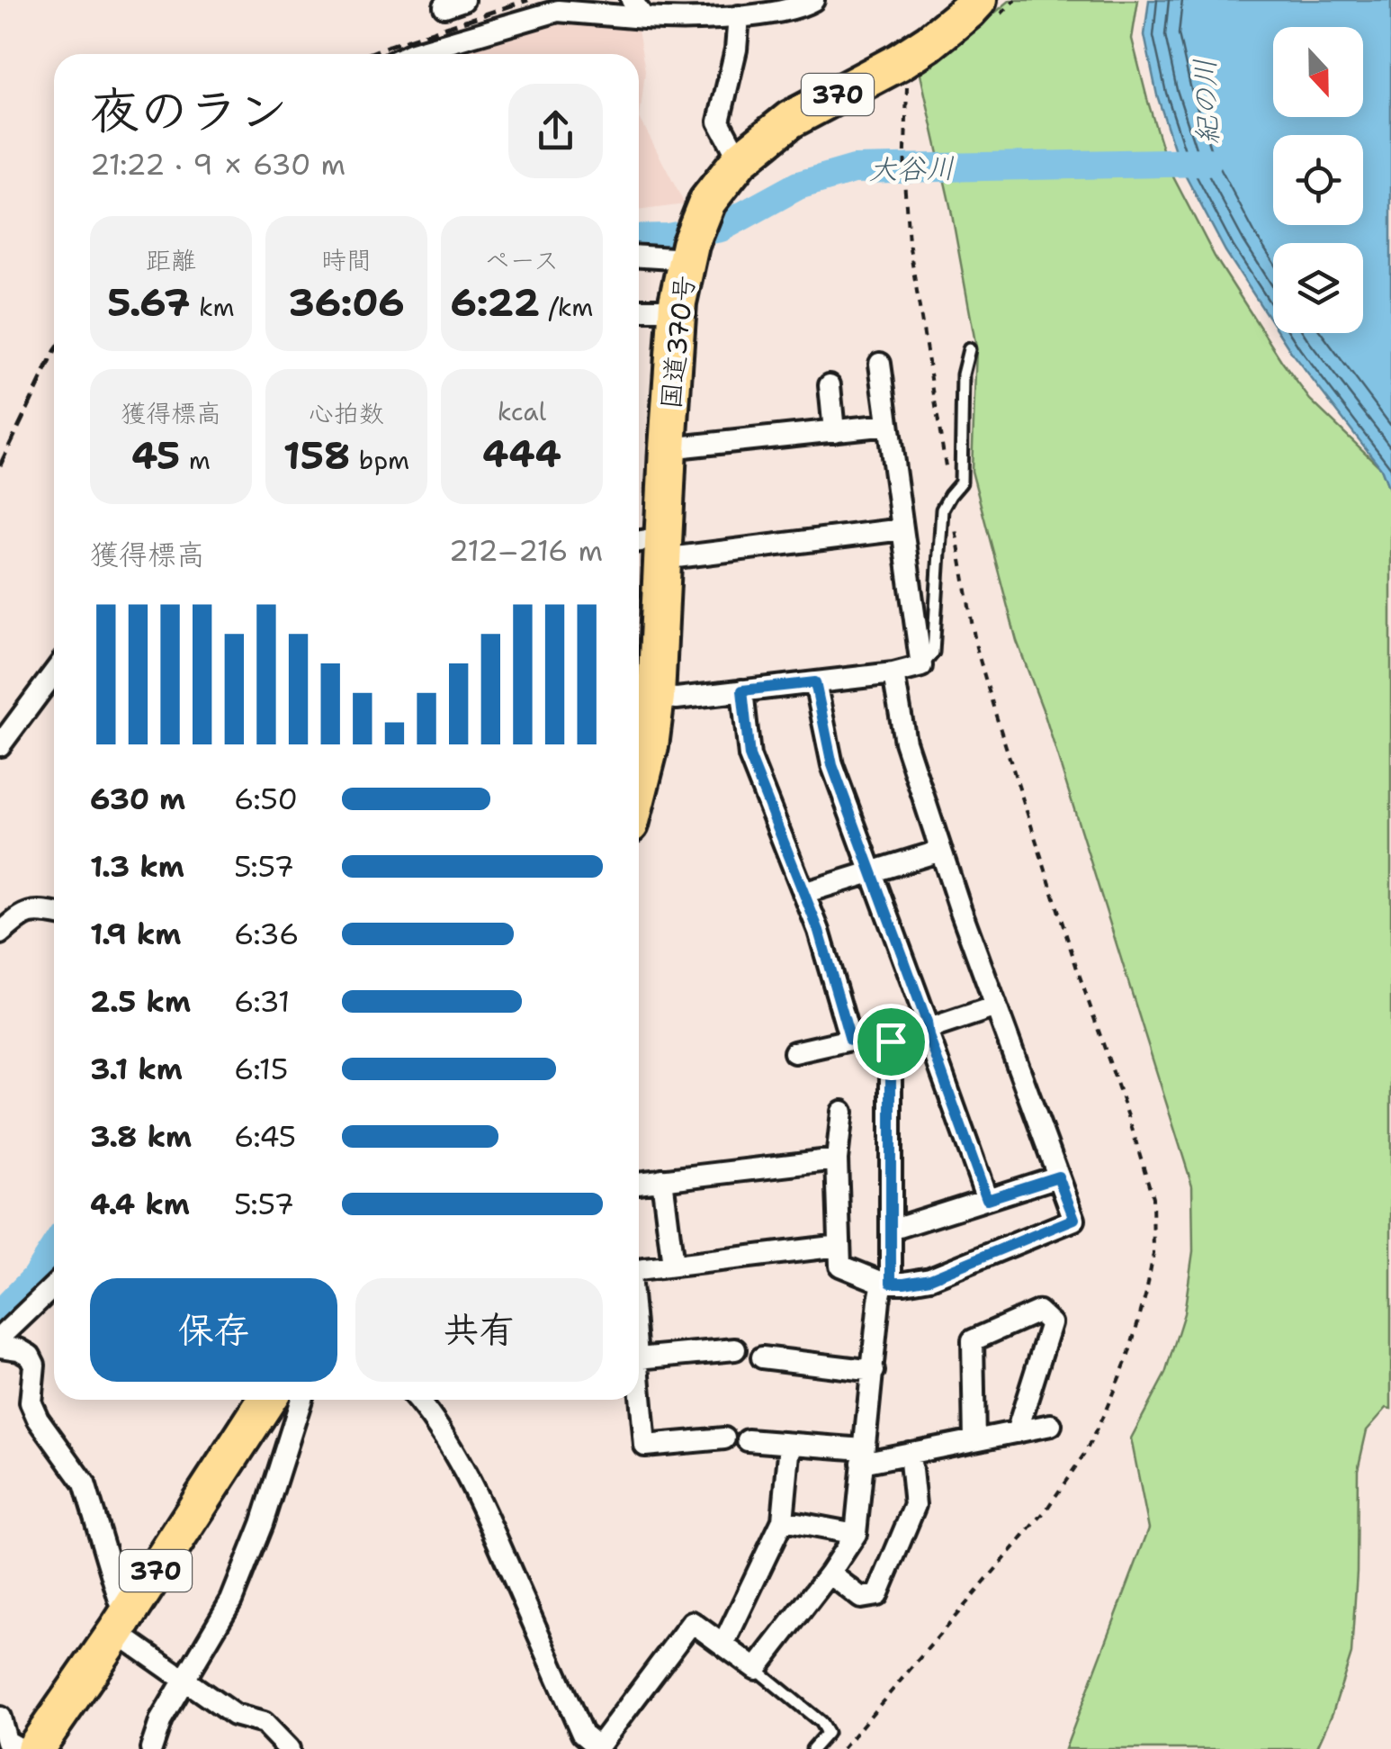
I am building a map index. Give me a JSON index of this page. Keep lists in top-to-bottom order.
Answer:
{
  "streets": {
    "highway": ["370", "国道370号"]
  },
  "water": ["紀の川", "大谷川"],
  "north": "bottom",
  "page": {
    "heading": ["夜のラン", "21:22 · 9 × 630 m"],
    "stats": [
      ["距離", "5.67 km"],
      ["時間", "36:06"],
      ["ペース", "6:22 /km"],
      ["獲得標高", "45 m"],
      ["心拍数", "158 bpm"],
      ["kcal", "444"]
    ],
    "chart": ["獲得標高", "212–216 m"],
    "list": [
      {
        "name": "630 m",
        "note": "6:50"
      },
      {
        "name": "1.3 km",
        "note": "5:57"
      },
      {
        "name": "1.9 km",
        "note": "6:36"
      },
      {
        "name": "2.5 km",
        "note": "6:31"
      },
      {
        "name": "3.1 km",
        "note": "6:15"
      },
      {
        "name": "3.8 km",
        "note": "6:45"
      },
      {
        "name": "4.4 km",
        "note": "5:57"
      }
    ],
    "buttons": ["保存", "共有"]
  }
}
